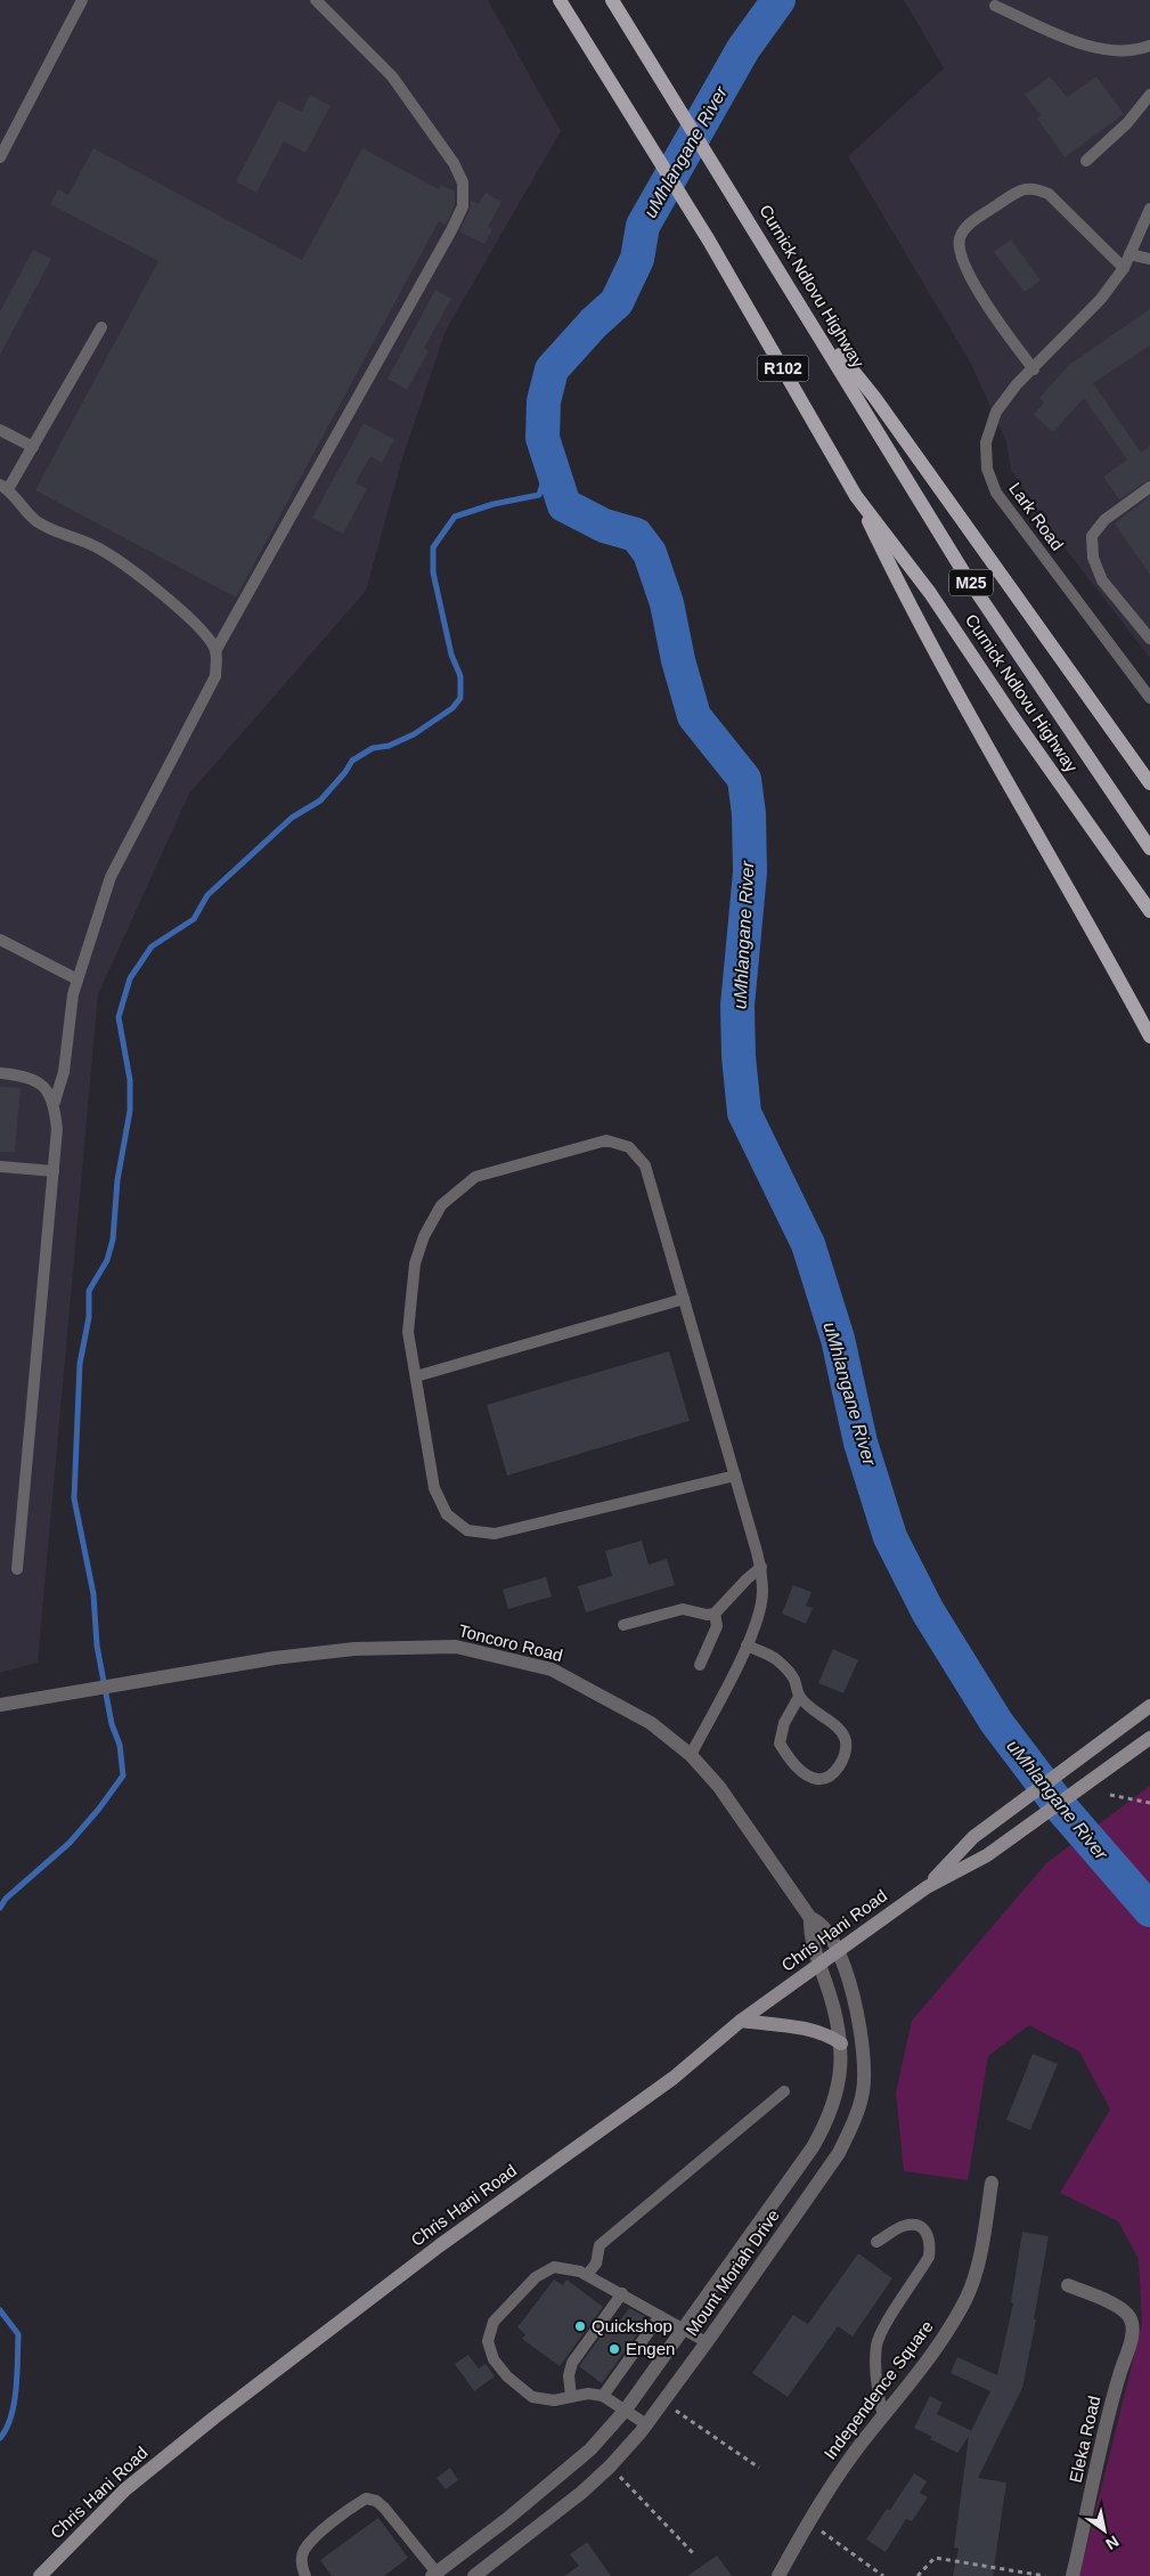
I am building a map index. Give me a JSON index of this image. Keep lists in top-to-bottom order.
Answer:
{
  "streets": {
    "main road": [
      "Curnick Ndlovu Highway",
      "R102",
      "M25",
      "Chris Hani Road"
    ],
    "street": [
      "Toncoro Road",
      "Mount Moriah Drive",
      "Independence Square",
      "Eleka Road"
    ],
    "lane": ["Lark Road"]
  },
  "crossings": [
    ["Toncoro Road", "Chris Hani Road"],
    ["Toncoro Road", "Mount Moriah Drive"],
    ["Chris Hani Road", "Mount Moriah Drive"]
  ],
  "water": ["uMhlangane River"],
  "places": ["Quickshop", "Engen"],
  "north": "bottom right"
}
